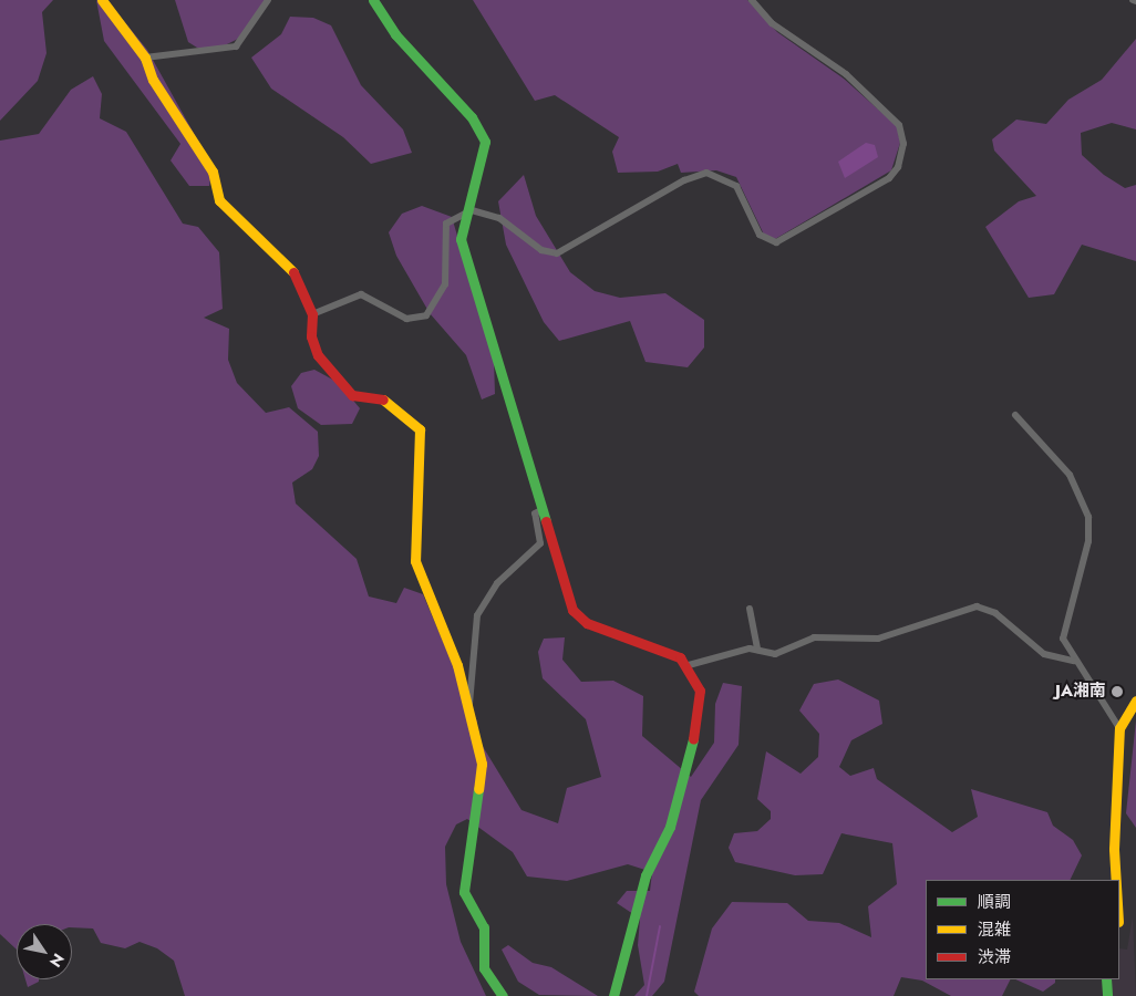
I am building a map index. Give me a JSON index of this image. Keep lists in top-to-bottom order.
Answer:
{
  "places": ["JA湘南"],
  "legend": ["順調", "混雑", "渋滞"],
  "north": "bottom right"
}
